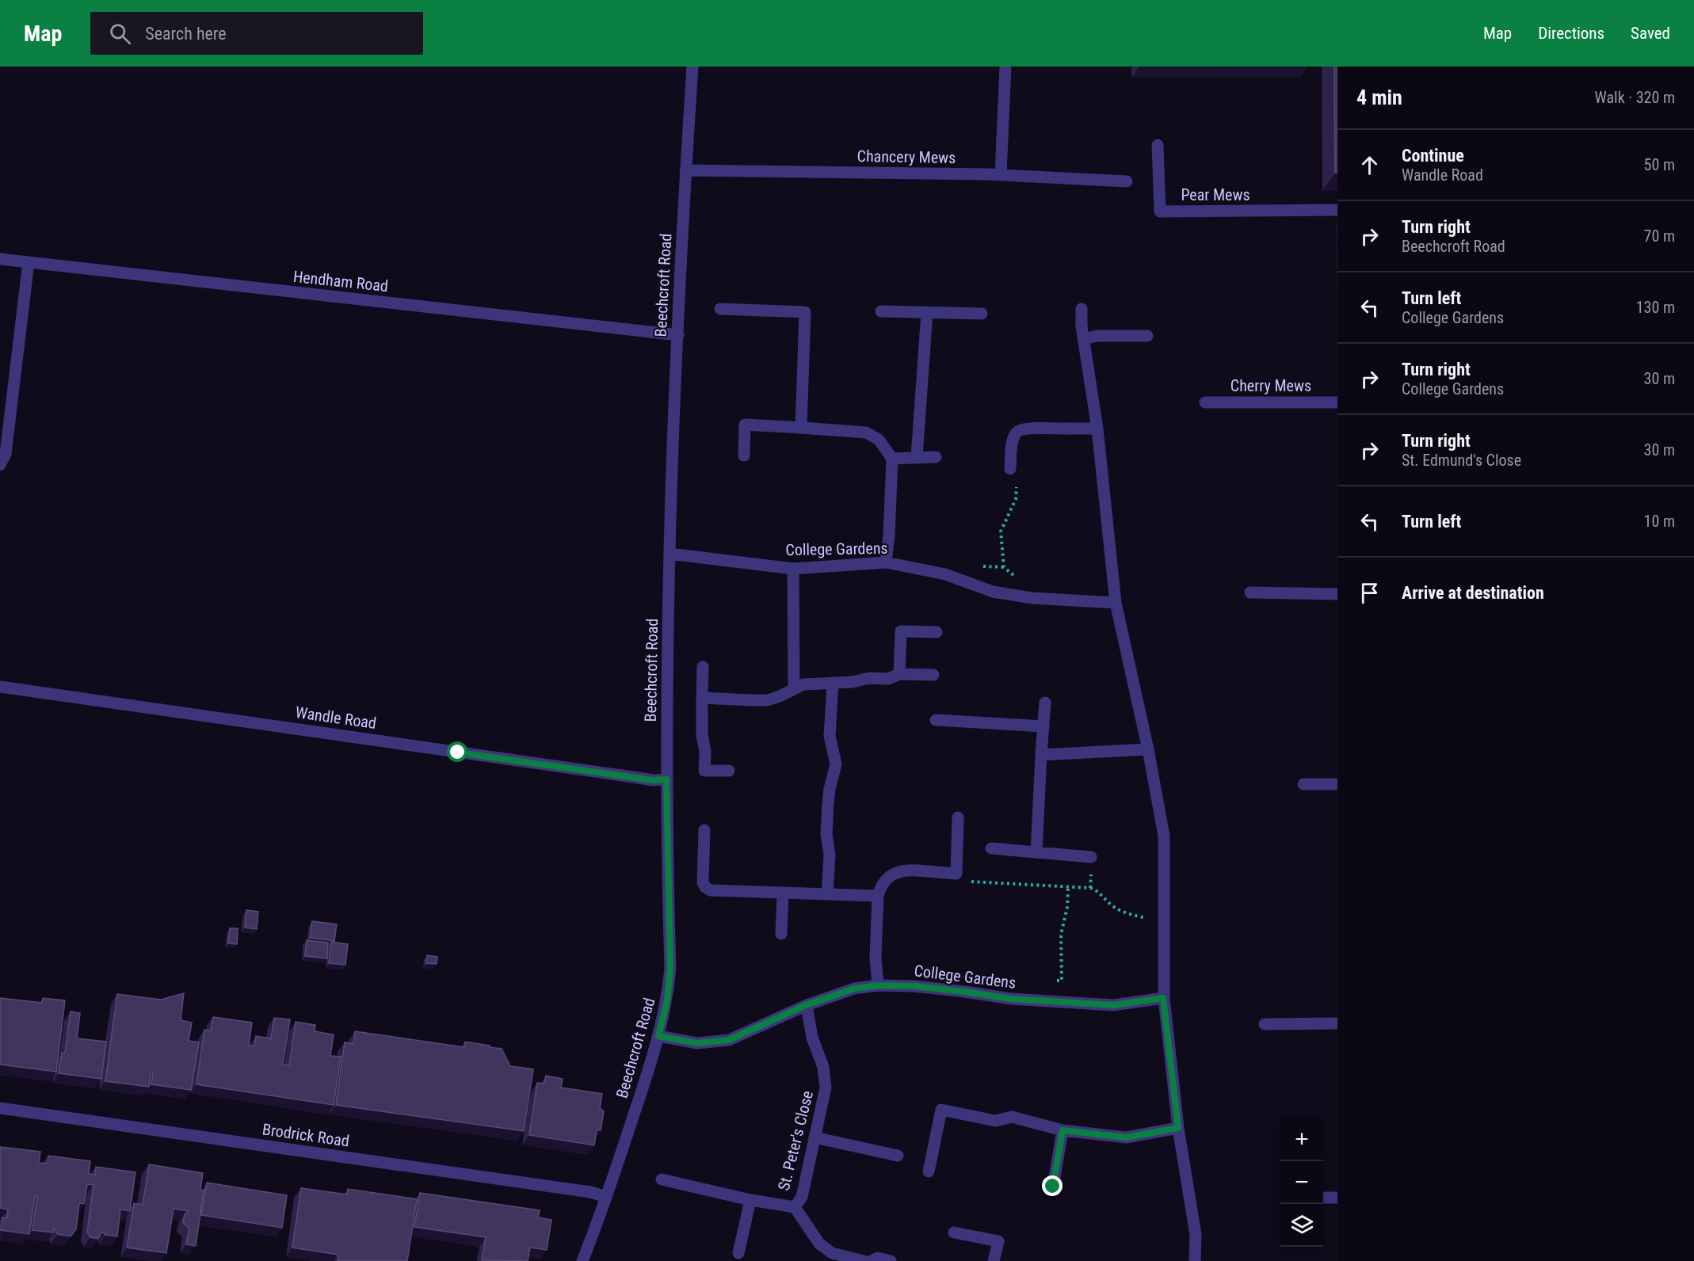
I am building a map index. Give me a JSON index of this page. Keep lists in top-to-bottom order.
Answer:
{
  "streets": {
    "street": [
      "Chancery Mews",
      "Pear Mews",
      "Hendham Road",
      "Beechcroft Road",
      "Cherry Mews",
      "College Gardens",
      "Wandle Road",
      "Brodrick Road",
      "St. Peter's Close"
    ]
  },
  "crossings": [
    ["Chancery Mews", "Beechcroft Road"],
    ["Hendham Road", "Beechcroft Road"],
    ["Beechcroft Road", "College Gardens"],
    ["Beechcroft Road", "Wandle Road"],
    ["Beechcroft Road", "Brodrick Road"],
    ["College Gardens", "St. Peter's Close"]
  ],
  "page": {
    "header": "Map",
    "search": "Search here",
    "nav": ["Map", "Directions", "Saved"],
    "heading": ["4 min", "Walk · 320 m"],
    "list": [
      ["Continue", "Wandle Road", "50 m"],
      ["Turn right", "Beechcroft Road", "70 m"],
      ["Turn left", "College Gardens", "130 m"],
      ["Turn right", "College Gardens", "30 m"],
      ["Turn right", "St. Edmund's Close", "30 m"],
      ["Turn left", "10 m"],
      "Arrive at destination"
    ],
    "map_buttons": ["+", "−"]
  }
}
